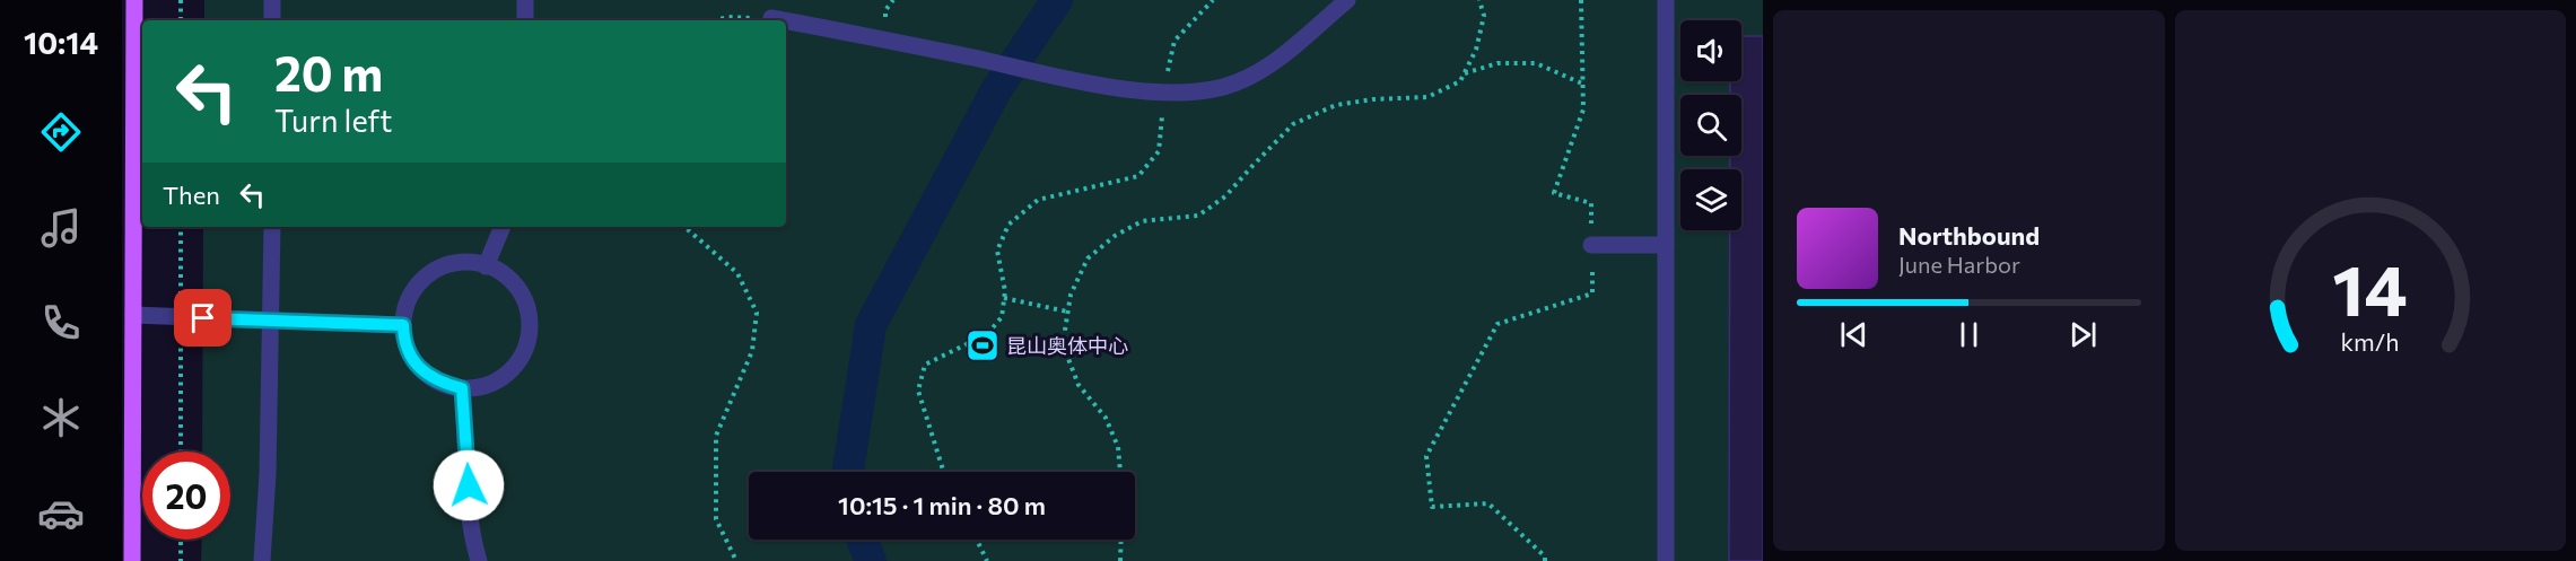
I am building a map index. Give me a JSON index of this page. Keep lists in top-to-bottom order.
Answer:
{
  "places": {
    "sports": ["昆山奥体中心"]
  },
  "page": {
    "tabs": "10:14",
    "turn": ["20 m", "Turn left"],
    "then": "Then",
    "song": ["Northbound", "June Harbor"],
    "limit": "20",
    "trip": "10:15 · 1 min · 80 m",
    "gauge": ["14", "km/h"]
  }
}
